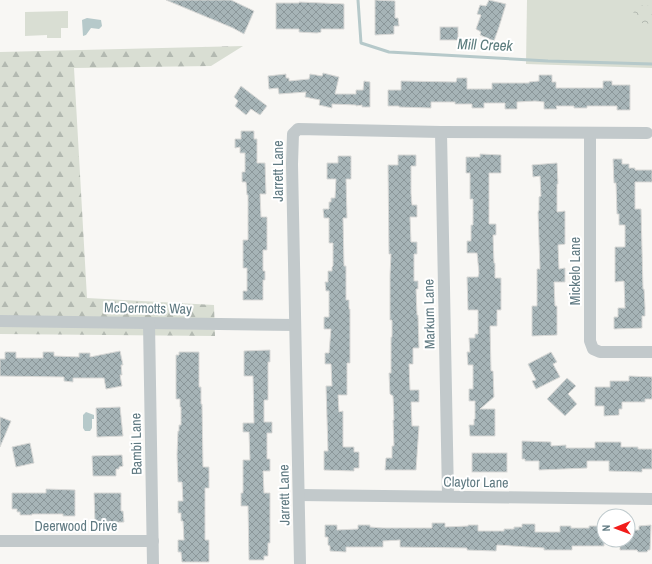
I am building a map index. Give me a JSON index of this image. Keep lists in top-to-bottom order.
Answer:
{
  "streets": {
    "street": [
      "Jarrett Lane",
      "Mickelo Lane",
      "McDermotts Way",
      "Markum Lane",
      "Bambi Lane",
      "Claytor Lane",
      "Deerwood Drive"
    ]
  },
  "crossings": [
    ["Jarrett Lane", "Mickelo Lane"],
    ["Jarrett Lane", "McDermotts Way"],
    ["Jarrett Lane", "Markum Lane"],
    ["Jarrett Lane", "Claytor Lane"],
    ["McDermotts Way", "Bambi Lane"],
    ["Markum Lane", "Claytor Lane"],
    ["Bambi Lane", "Deerwood Drive"]
  ],
  "water": ["Mill Creek"],
  "north": "left"
}
